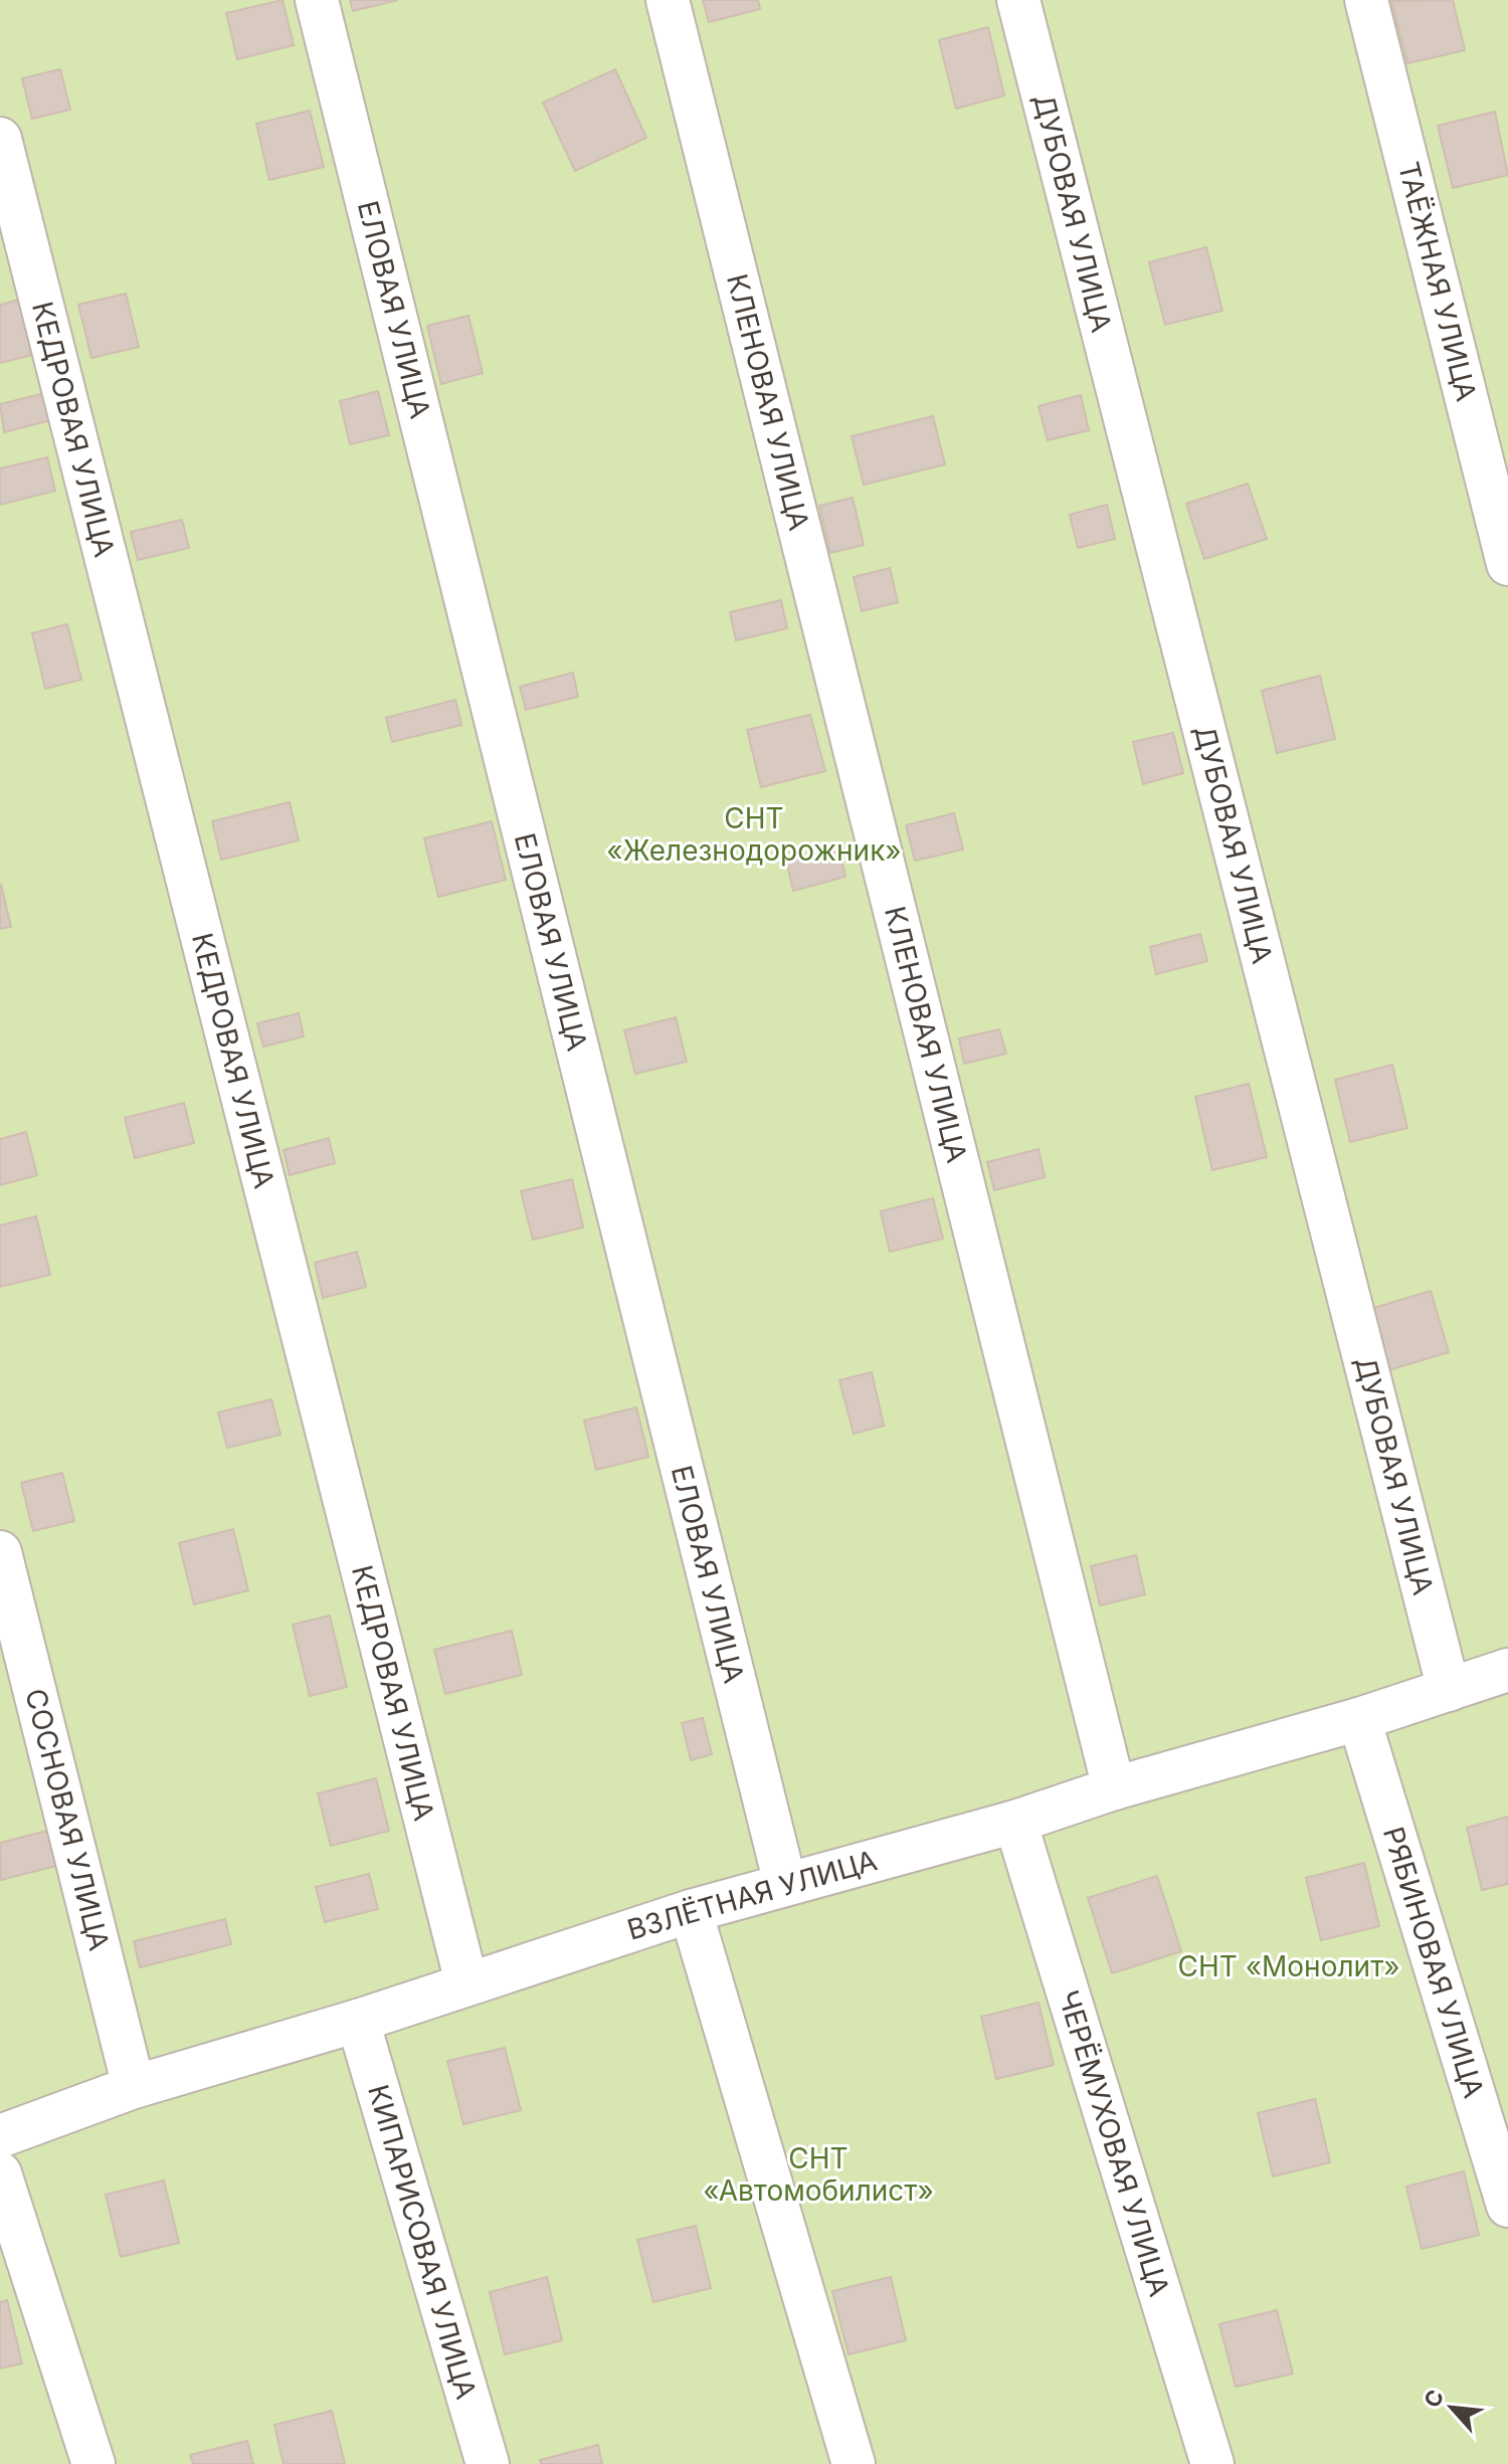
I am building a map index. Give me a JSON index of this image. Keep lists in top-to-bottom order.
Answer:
{
  "streets": {
    "street": [
      "ДУБОВАЯ УЛИЦА",
      "ТАЁЖНАЯ УЛИЦА",
      "ЕЛОВАЯ УЛИЦА",
      "КЛЕНОВАЯ УЛИЦА",
      "КЕДРОВАЯ УЛИЦА",
      "СОСНОВАЯ УЛИЦА",
      "ВЗЛЁТНАЯ УЛИЦА",
      "РЯБИНОВАЯ УЛИЦА",
      "ЧЕРЁМУХОВАЯ УЛИЦА",
      "КИПАРИСОВАЯ УЛИЦА"
    ]
  },
  "crossings": [
    ["ДУБОВАЯ УЛИЦА", "ВЗЛЁТНАЯ УЛИЦА"],
    ["ЕЛОВАЯ УЛИЦА", "ВЗЛЁТНАЯ УЛИЦА"],
    ["КЛЕНОВАЯ УЛИЦА", "ВЗЛЁТНАЯ УЛИЦА"],
    ["КЕДРОВАЯ УЛИЦА", "ВЗЛЁТНАЯ УЛИЦА"],
    ["СОСНОВАЯ УЛИЦА", "ВЗЛЁТНАЯ УЛИЦА"],
    ["ВЗЛЁТНАЯ УЛИЦА", "РЯБИНОВАЯ УЛИЦА"],
    ["ВЗЛЁТНАЯ УЛИЦА", "ЧЕРЁМУХОВАЯ УЛИЦА"],
    ["ВЗЛЁТНАЯ УЛИЦА", "КИПАРИСОВАЯ УЛИЦА"]
  ],
  "parks": ["СНТ «Железнодорожник»", "СНТ «Монолит»", "СНТ «Автомобилист»"],
  "north": "top left"
}
